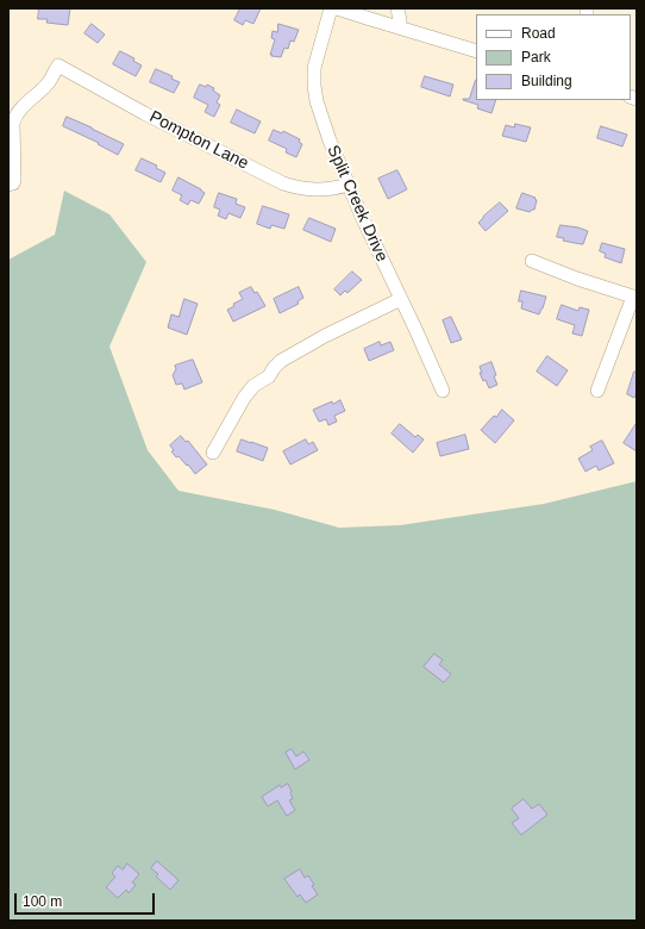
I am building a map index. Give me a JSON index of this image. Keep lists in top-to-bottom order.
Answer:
{
  "streets": {
    "street": ["Pompton Lane", "Split Creek Drive"]
  },
  "crossings": [
    ["Pompton Lane", "Split Creek Drive"]
  ],
  "legend": ["Road", "Park", "Building"],
  "scale_bar": "100 m"
}
